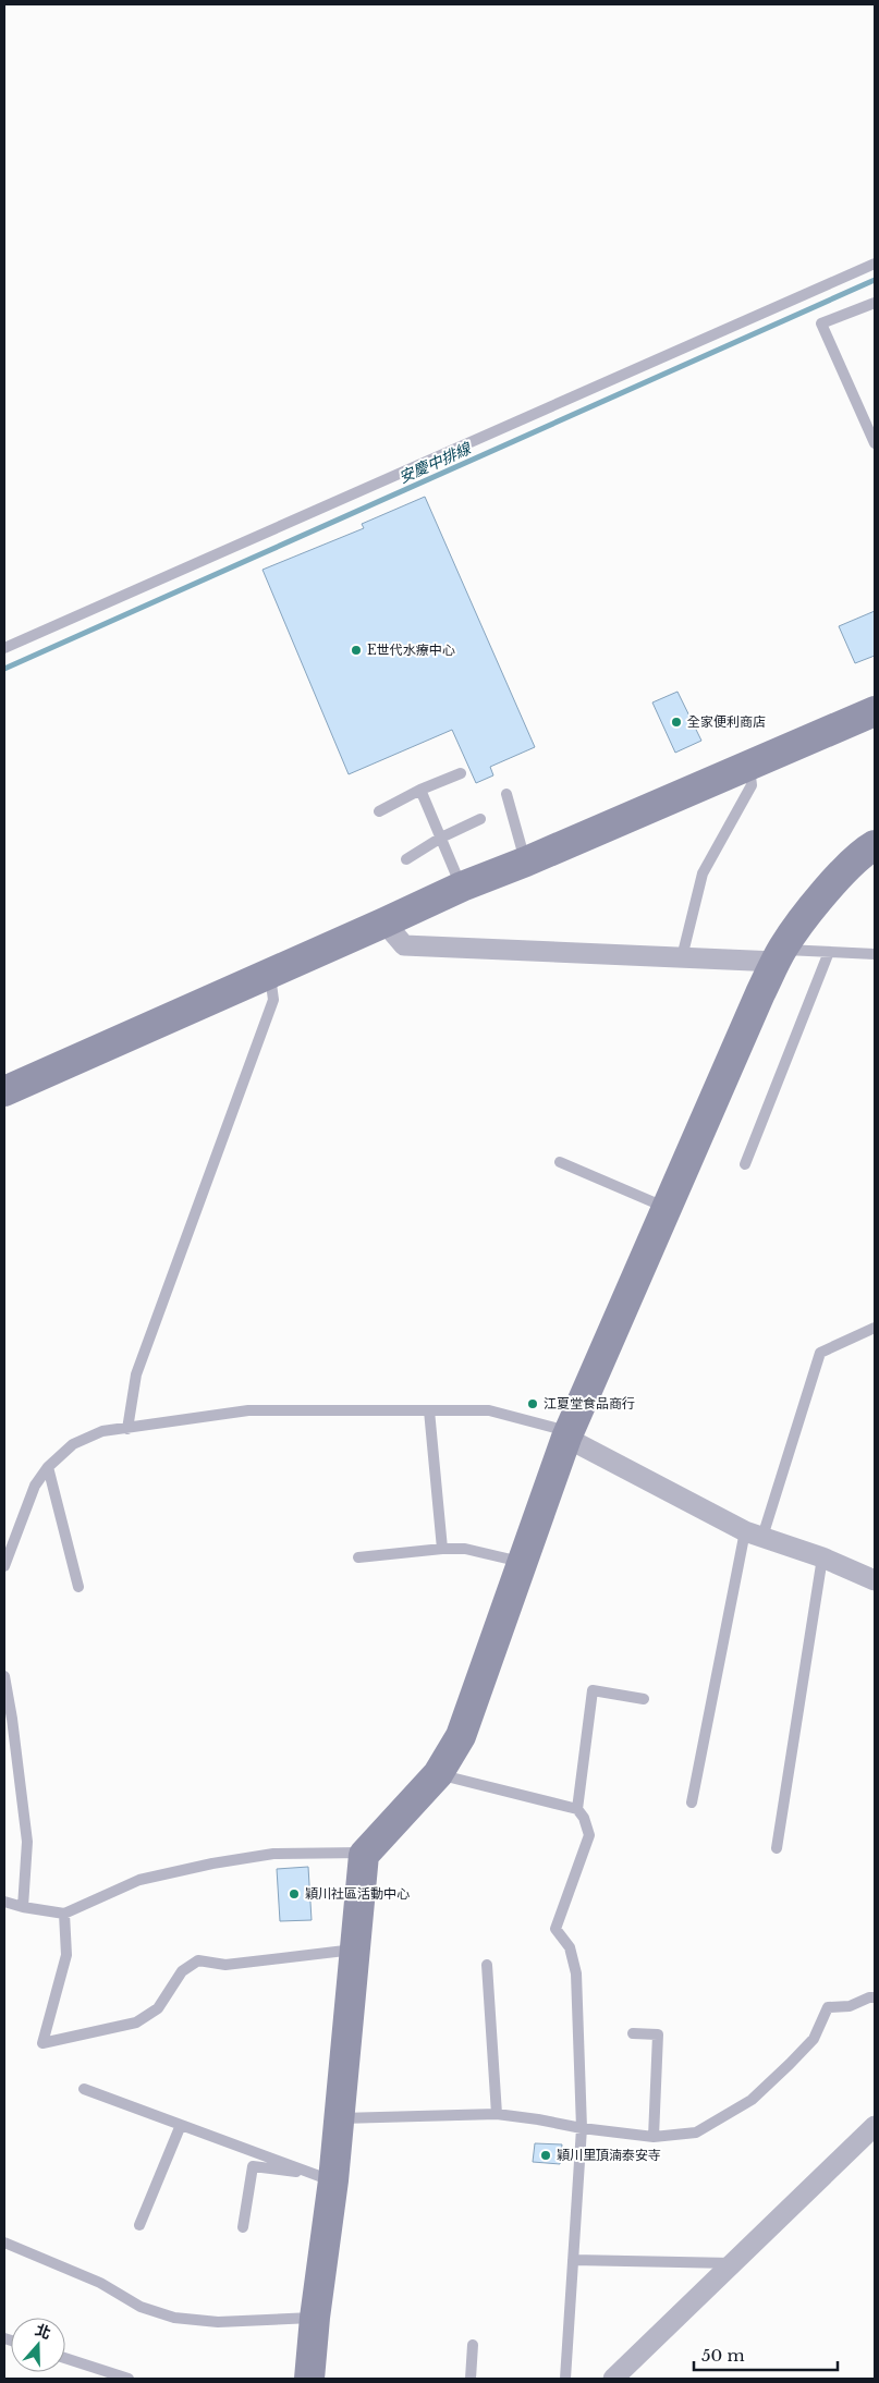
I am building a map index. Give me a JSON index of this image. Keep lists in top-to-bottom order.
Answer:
{
  "water": ["安慶中排線"],
  "places": [
    "E世代水療中心",
    "全家便利商店",
    "江夏堂食品商行",
    "穎川社區活動中心",
    "穎川里頂湳泰安寺"
  ],
  "scale_bar": "50 m",
  "north": "top"
}
